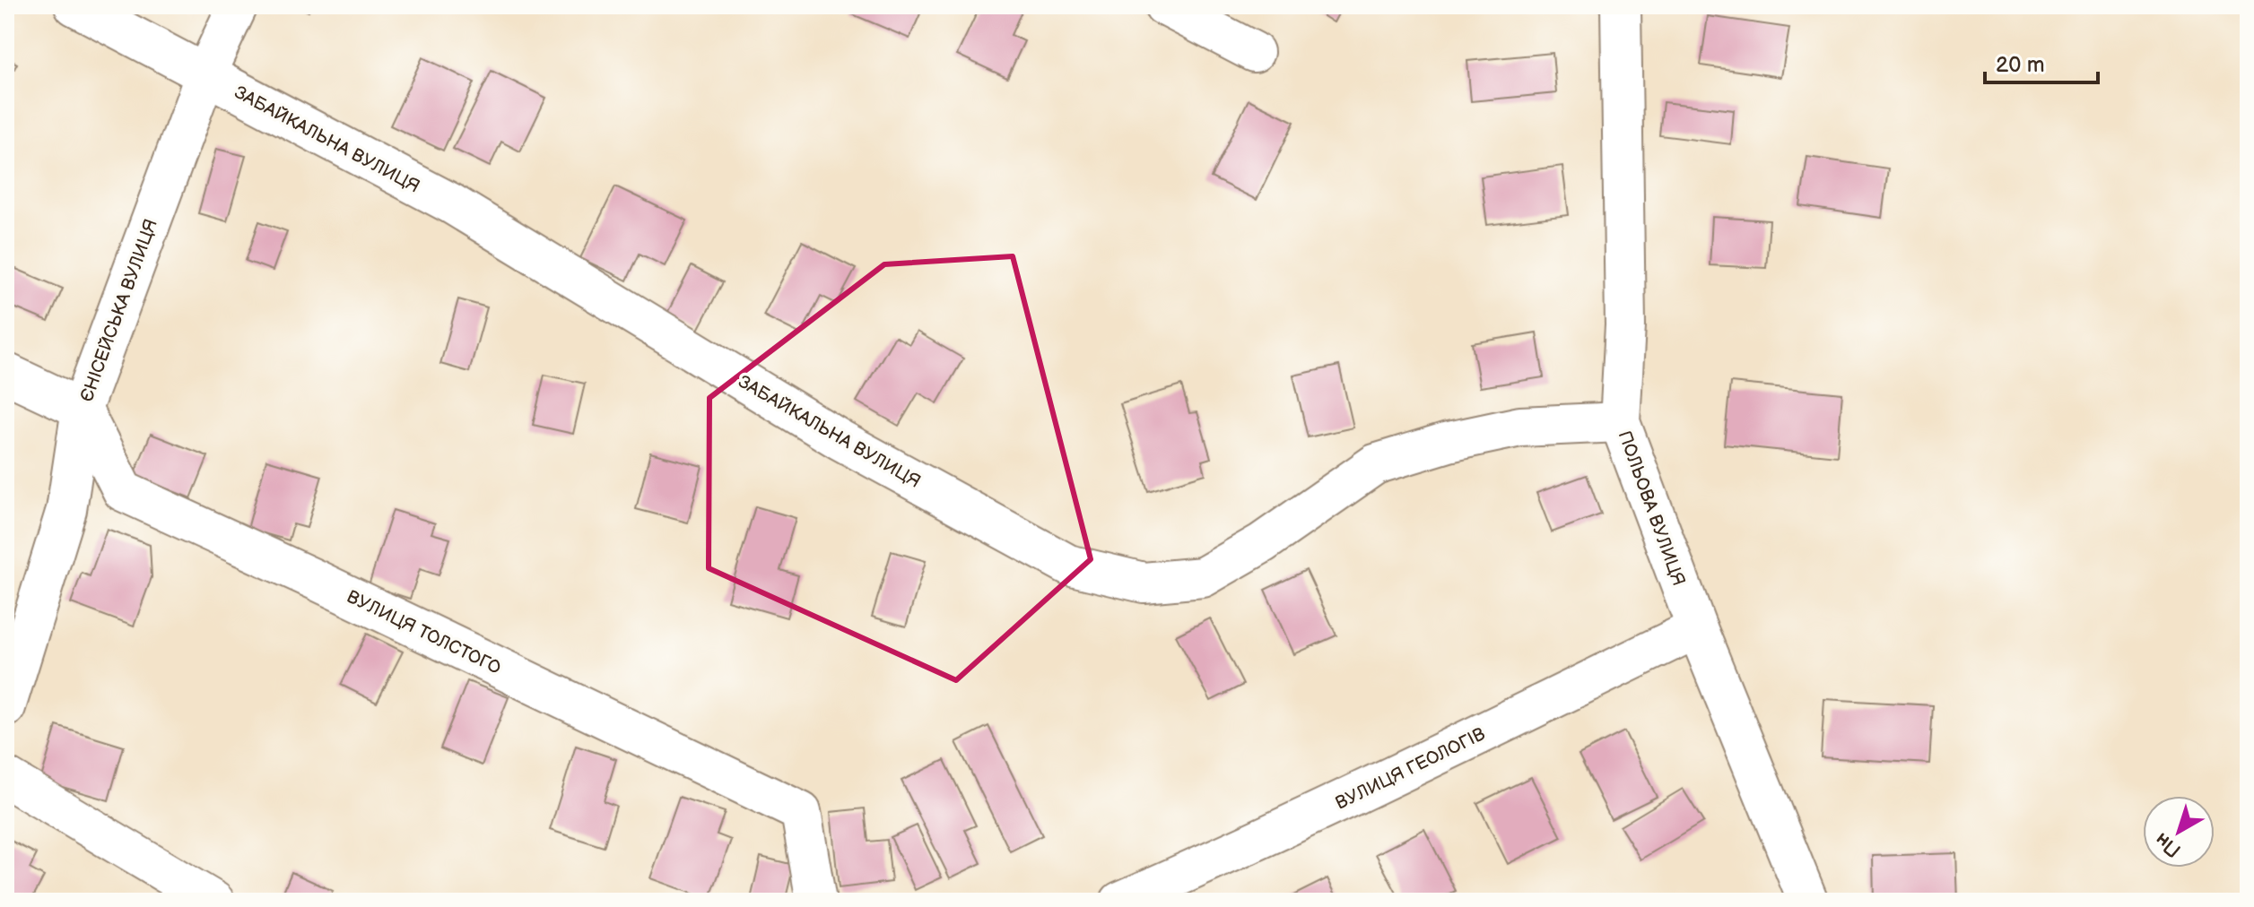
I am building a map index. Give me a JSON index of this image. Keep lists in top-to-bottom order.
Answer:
{
  "streets": {
    "street": [
      "ЗАБАЙКАЛЬНА ВУЛИЦЯ",
      "ЄНІСЕЙСЬКА ВУЛИЦЯ",
      "ПОЛЬОВА ВУЛИЦЯ",
      "ВУЛИЦЯ ТОЛСТОГО",
      "ВУЛИЦЯ ГЕОЛОГІВ"
    ]
  },
  "crossings": [
    ["ЗАБАЙКАЛЬНА ВУЛИЦЯ", "ЄНІСЕЙСЬКА ВУЛИЦЯ"],
    ["ЗАБАЙКАЛЬНА ВУЛИЦЯ", "ПОЛЬОВА ВУЛИЦЯ"],
    ["ЄНІСЕЙСЬКА ВУЛИЦЯ", "ВУЛИЦЯ ТОЛСТОГО"],
    ["ПОЛЬОВА ВУЛИЦЯ", "ВУЛИЦЯ ГЕОЛОГІВ"]
  ],
  "scale_bar": "20 m",
  "north": "bottom left"
}
